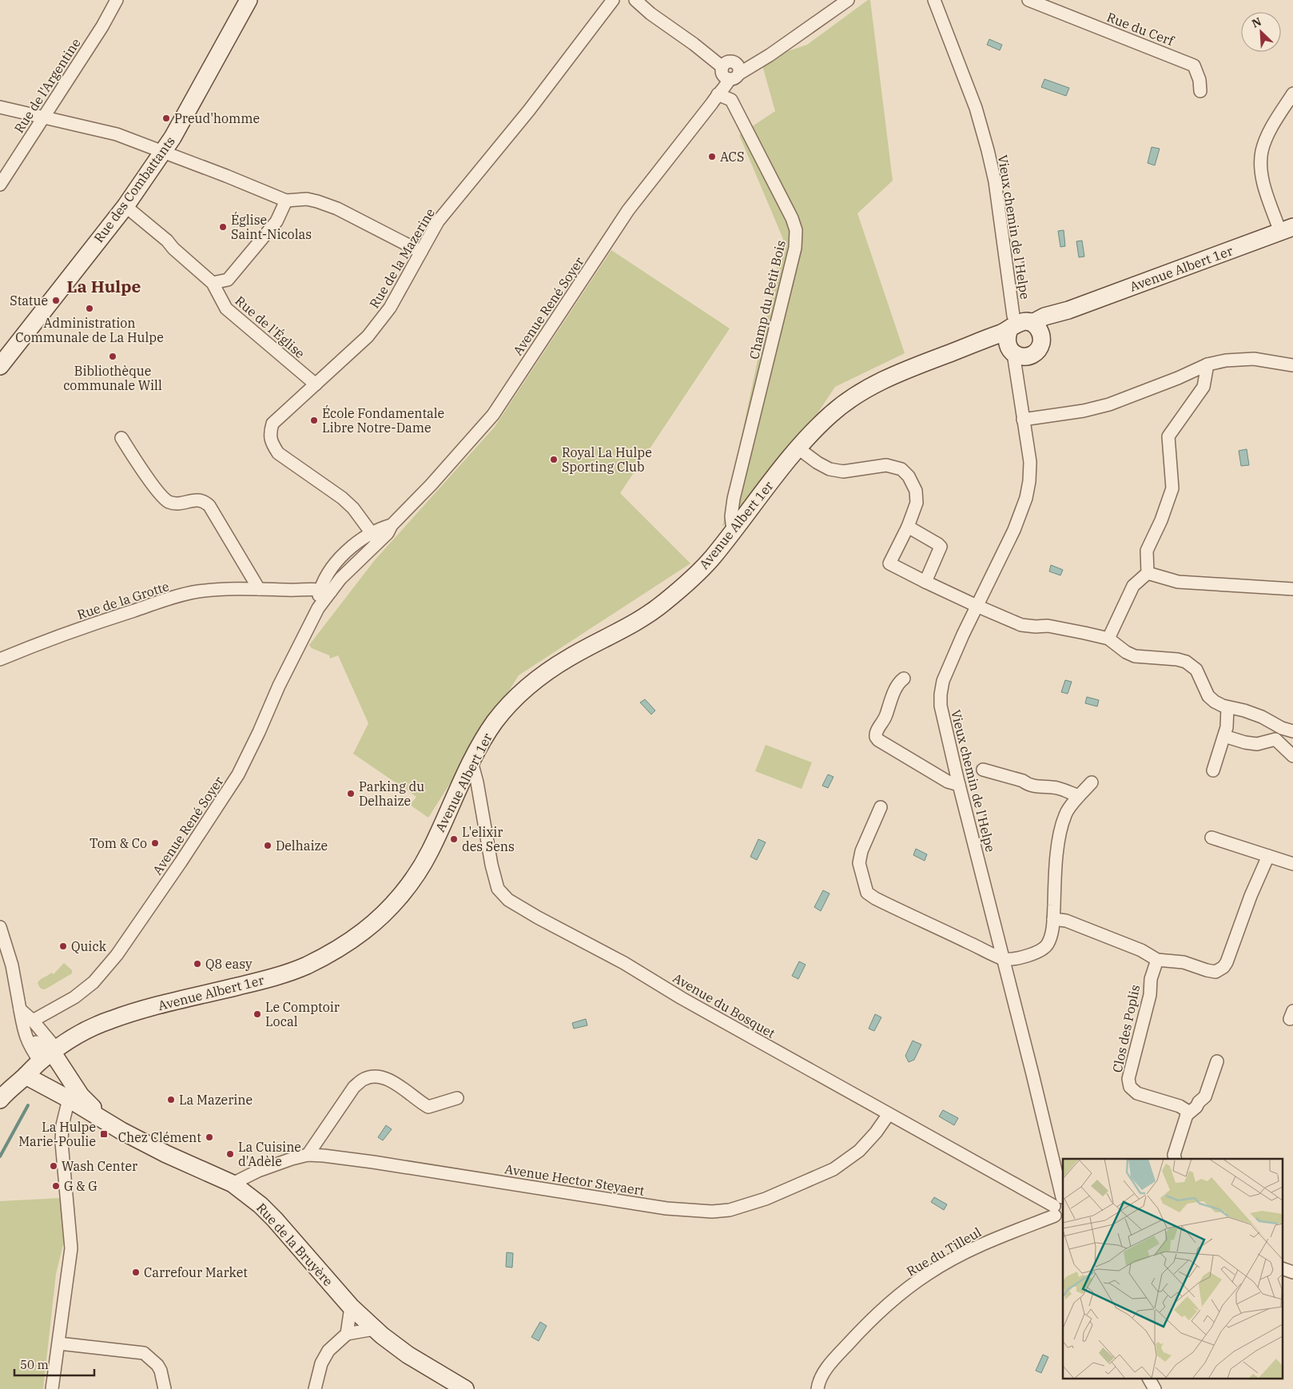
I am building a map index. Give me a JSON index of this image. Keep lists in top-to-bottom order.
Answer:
{
  "streets": {
    "main road": ["Rue des Combattants", "Avenue Albert 1er", "Rue de la Bruyère"],
    "street": [
      "Rue du Cerf",
      "Rue de l'Argentine",
      "Vieux chemin de l'Helpe",
      "Rue de la Mazerine",
      "Champ du Petit Bois",
      "Avenue René Soyer",
      "Rue de l'Église",
      "Rue de la Grotte",
      "Avenue du Bosquet",
      "Clos des Poplis",
      "Avenue Hector Steyaert",
      "Rue du Tilleul"
    ]
  },
  "crossings": [
    ["Rue des Combattants", "Rue de l'Église"],
    ["Vieux chemin de l'Helpe", "Avenue Albert 1er"],
    ["Vieux chemin de l'Helpe", "Avenue du Bosquet"],
    ["Vieux chemin de l'Helpe", "Rue du Tilleul"],
    ["Rue de la Mazerine", "Avenue René Soyer"],
    ["Rue de la Mazerine", "Rue de l'Église"],
    ["Avenue Albert 1er", "Champ du Petit Bois"],
    ["Avenue Albert 1er", "Avenue du Bosquet"],
    ["Avenue Albert 1er", "Rue de la Bruyère"],
    ["Champ du Petit Bois", "Avenue René Soyer"],
    ["Avenue René Soyer", "Rue de la Grotte"],
    ["Avenue du Bosquet", "Avenue Hector Steyaert"],
    ["Avenue du Bosquet", "Rue du Tilleul"],
    ["Avenue Hector Steyaert", "Rue de la Bruyère"]
  ],
  "districts": ["La Hulpe"],
  "places": {
    "other": [
      "Preud'homme",
      "ACS",
      "Église Saint-Nicolas",
      "Statue",
      "Administration Communale de La Hulpe",
      "Bibliothèque communale Will",
      "École Fondamentale Libre Notre-Dame",
      "Royal La Hulpe Sporting Club",
      "Parking du Delhaize",
      "L'elixir des Sens",
      "Tom & Co",
      "Delhaize",
      "Quick",
      "Q8 easy",
      "Le Comptoir Local",
      "La Mazerine",
      "Chez Clément",
      "La Cuisine d'Adèle",
      "Wash Center",
      "G & G",
      "Carrefour Market"
    ],
    "transit": ["La Hulpe Marie-Poulie"]
  },
  "scale_bar": "50 m",
  "north": "top left"
}
